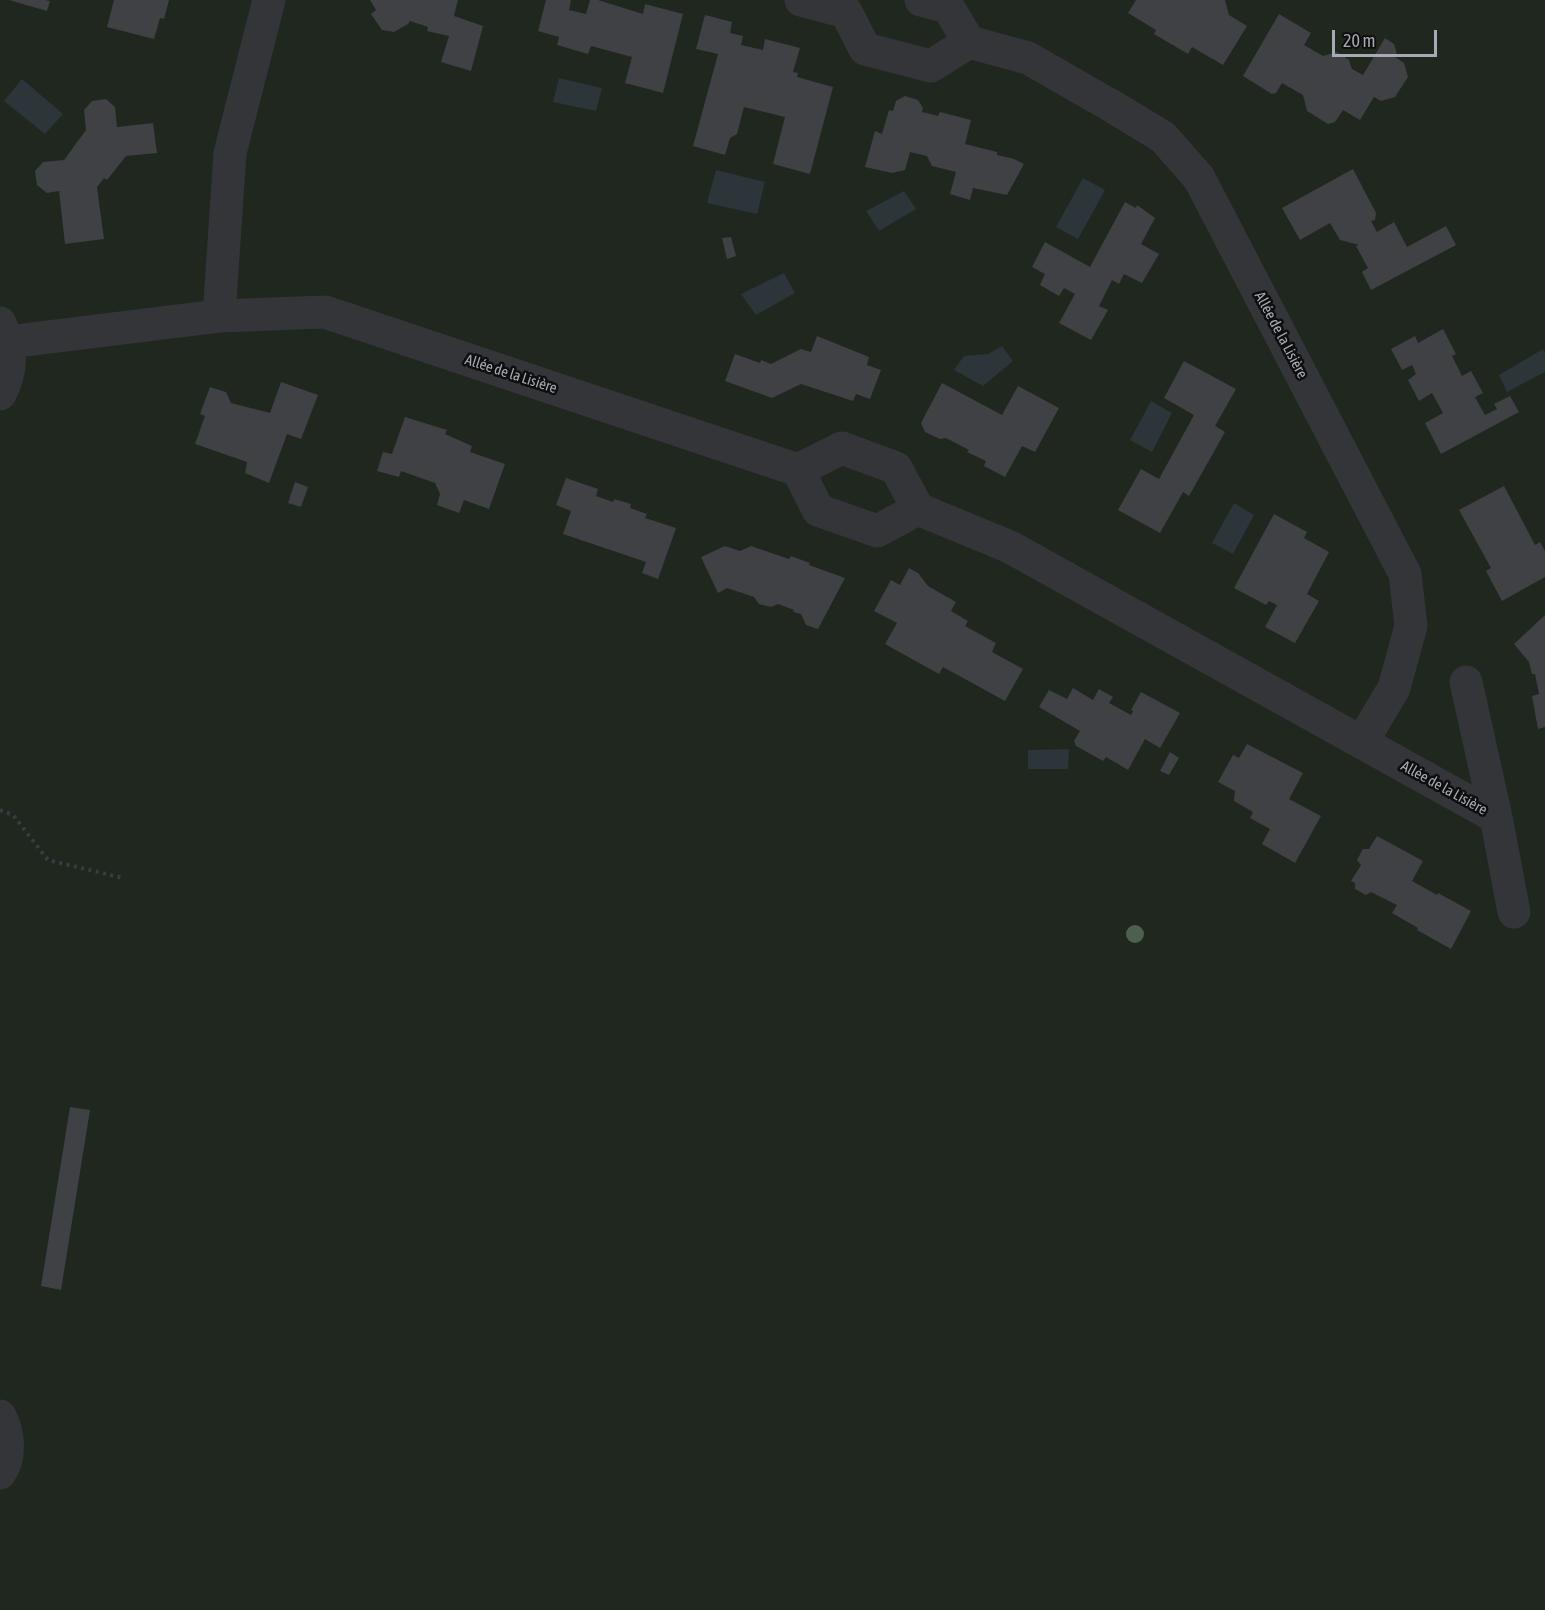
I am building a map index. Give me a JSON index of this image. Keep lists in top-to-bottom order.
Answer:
{
  "streets": {
    "street": ["Allée de la Lisière"]
  },
  "scale_bar": "20 m"
}
